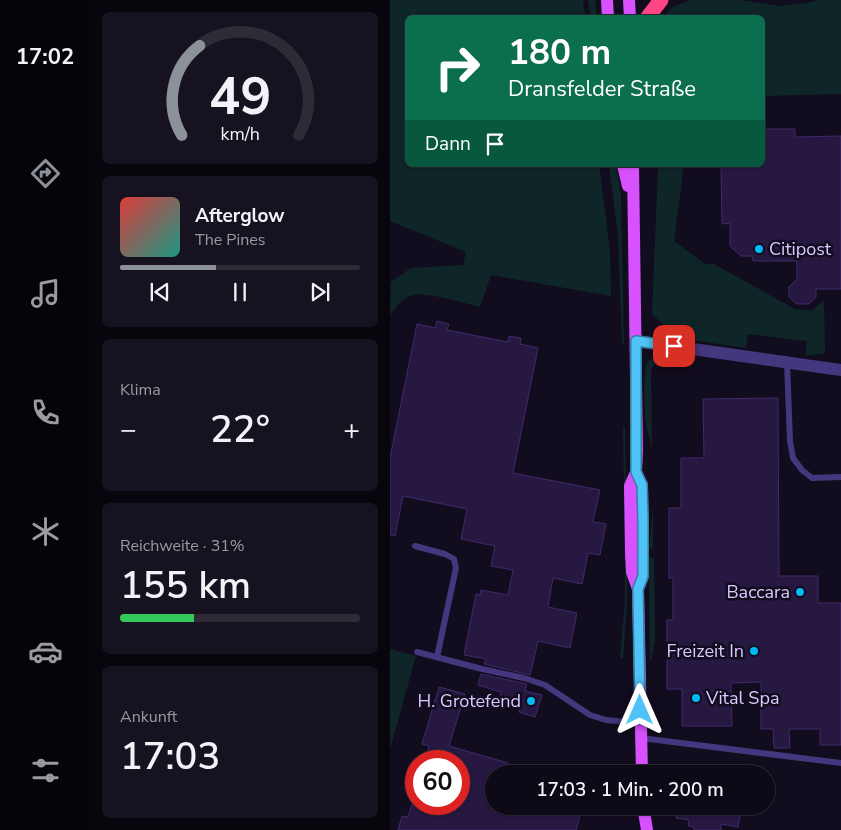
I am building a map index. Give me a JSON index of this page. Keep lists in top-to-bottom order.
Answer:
{
  "places": [
    "Citipost",
    "Baccara",
    "Freizeit In",
    "Vital Spa",
    "H. Grotefend"
  ],
  "page": {
    "tabs": "17:02",
    "turn": ["180 m", "Dransfelder Straße"],
    "then": "Dann",
    "song": ["Afterglow", "The Pines"],
    "tile": [
      "Klima",
      ["Reichweite · 31%", "155 km"],
      ["Ankunft", "17:03"]
    ],
    "heat": ["−", "22°", "+"],
    "limit": "60",
    "trip": "17:03 · 1 Min. · 200 m",
    "gauge": ["49", "km/h"]
  }
}
